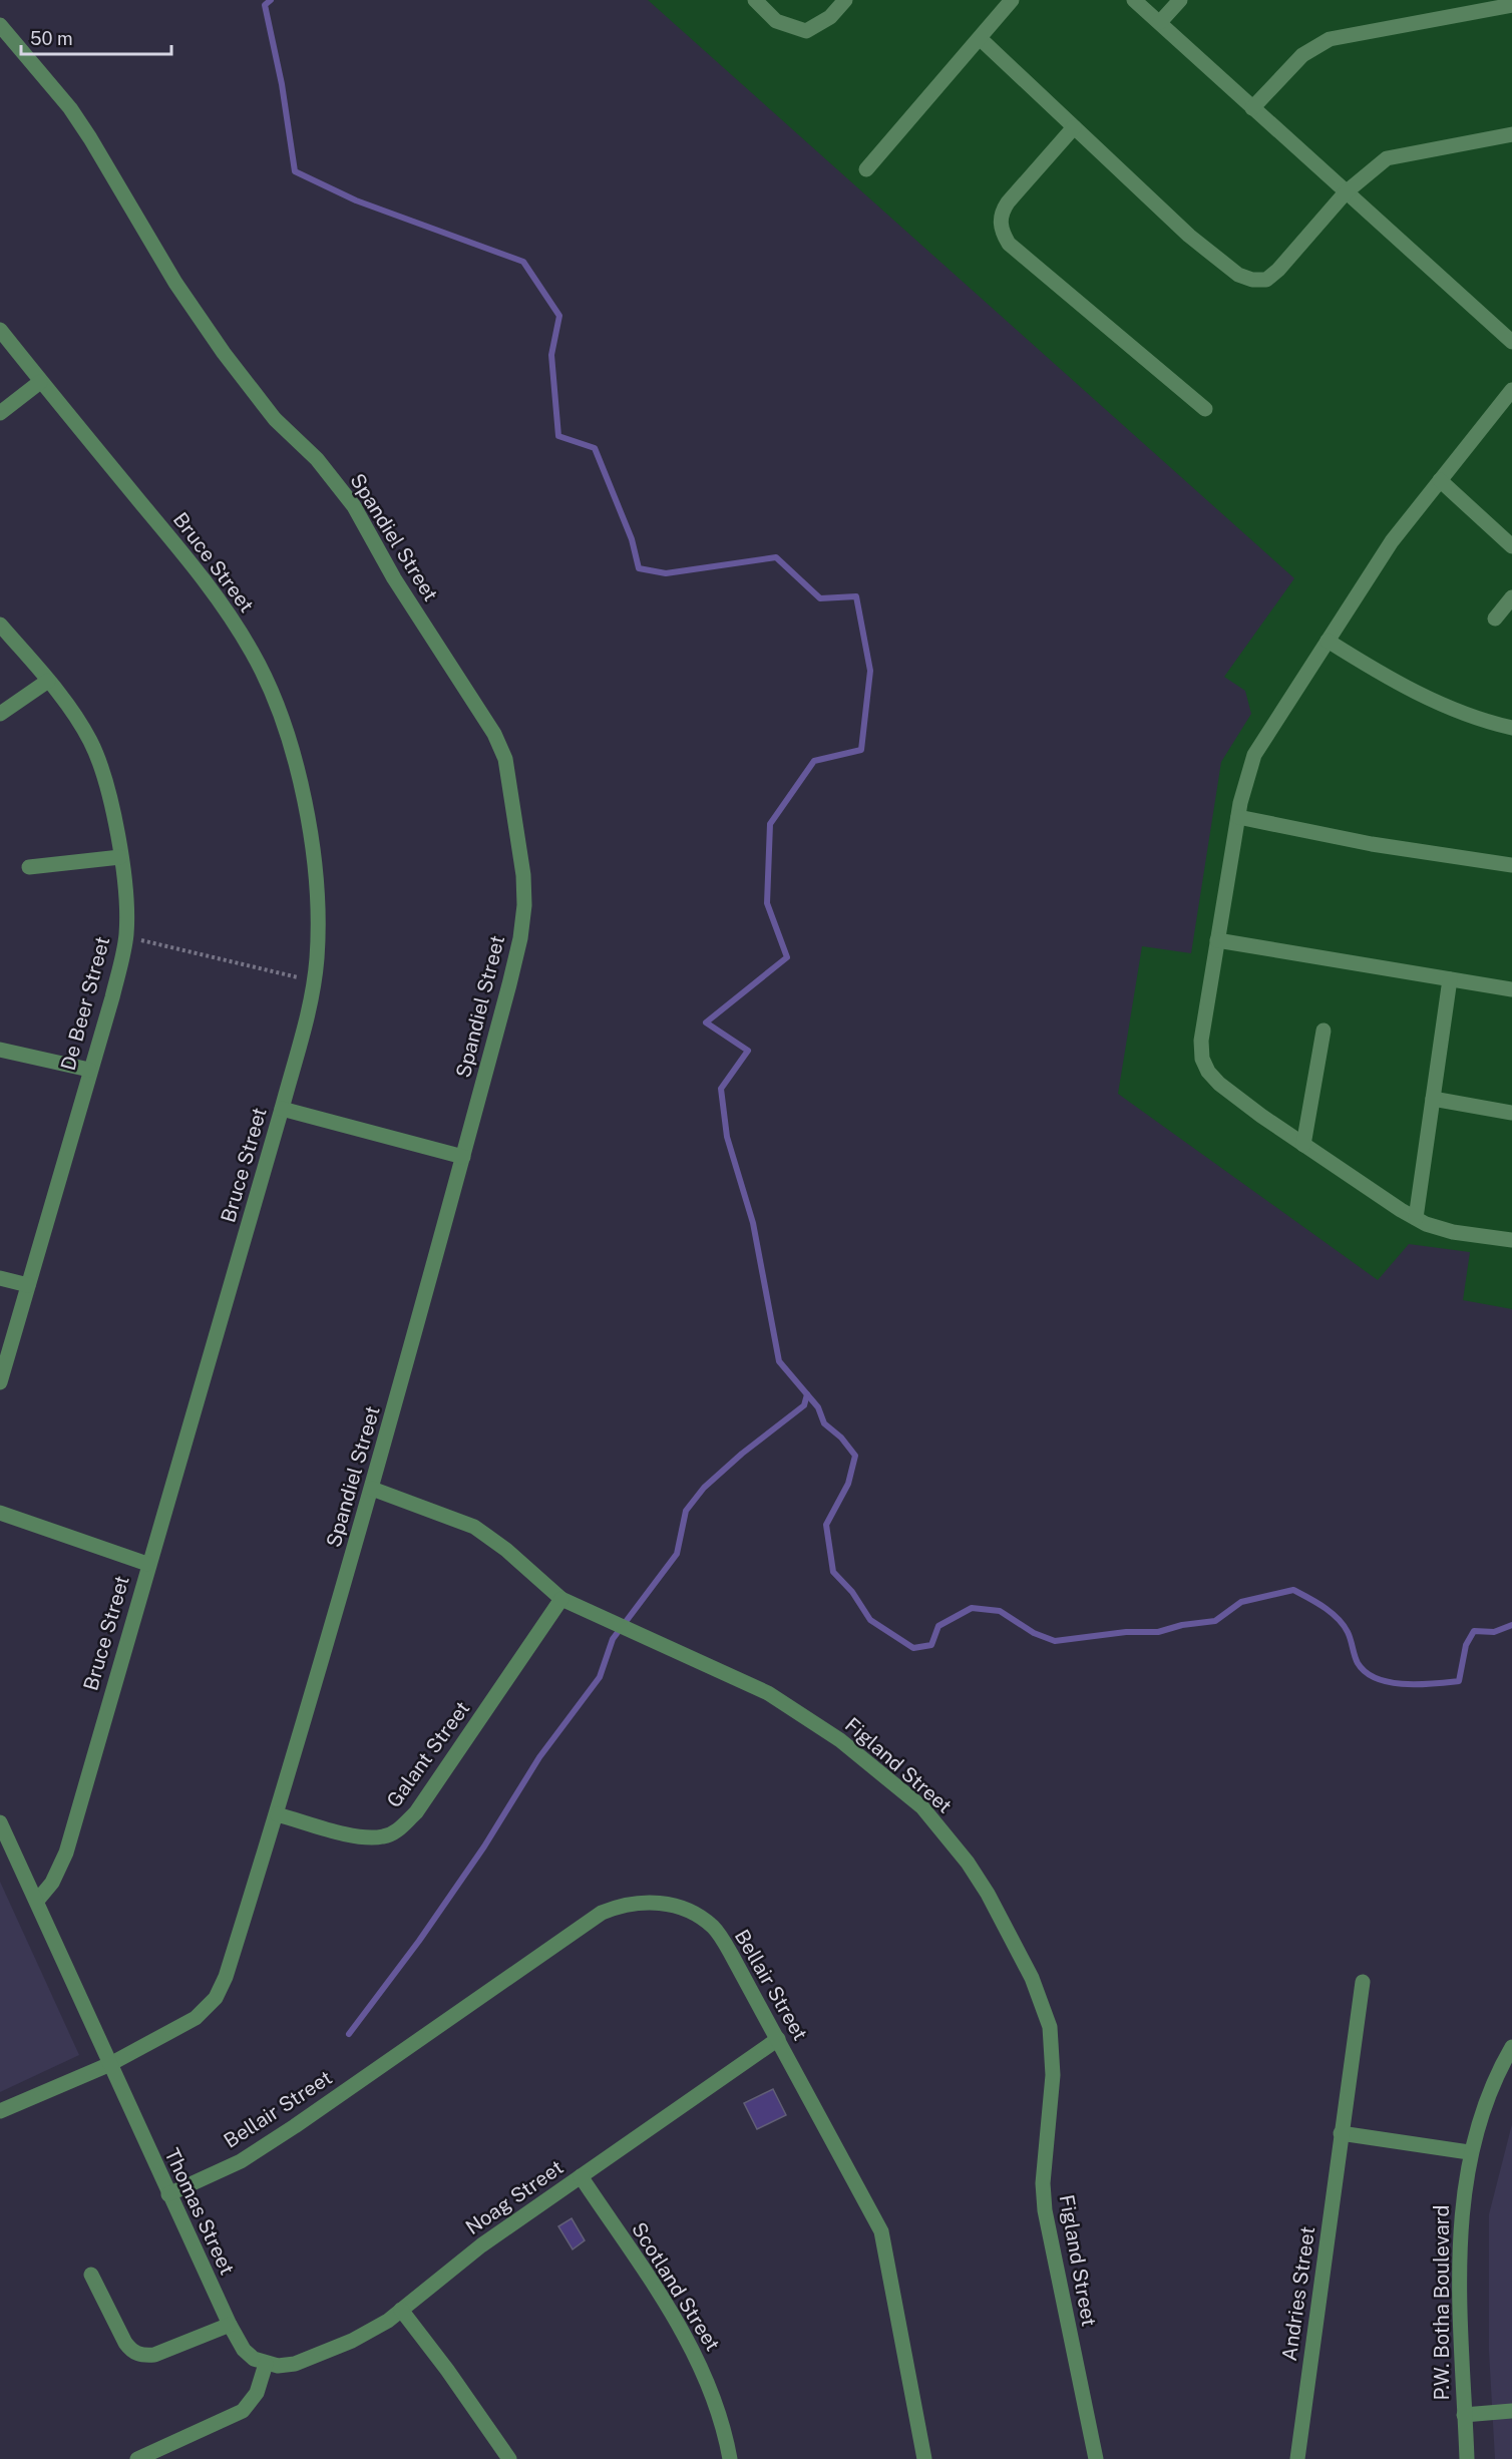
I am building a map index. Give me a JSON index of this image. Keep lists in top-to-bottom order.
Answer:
{
  "streets": {
    "street": [
      "Spandiel Street",
      "Bruce Street",
      "De Beer Street",
      "Galant Street",
      "Figland Street",
      "Bellair Street",
      "Noag Street",
      "Thomas Street",
      "Scotland Street",
      "Andries Street",
      "P.W. Botha Boulevard"
    ]
  },
  "crossings": [
    ["Spandiel Street", "Galant Street"],
    ["Spandiel Street", "Figland Street"],
    ["Spandiel Street", "Thomas Street"],
    ["Galant Street", "Figland Street"],
    ["Bellair Street", "Noag Street"],
    ["Bellair Street", "Thomas Street"],
    ["Noag Street", "Thomas Street"],
    ["Noag Street", "Scotland Street"]
  ],
  "scale_bar": "50 m"
}
